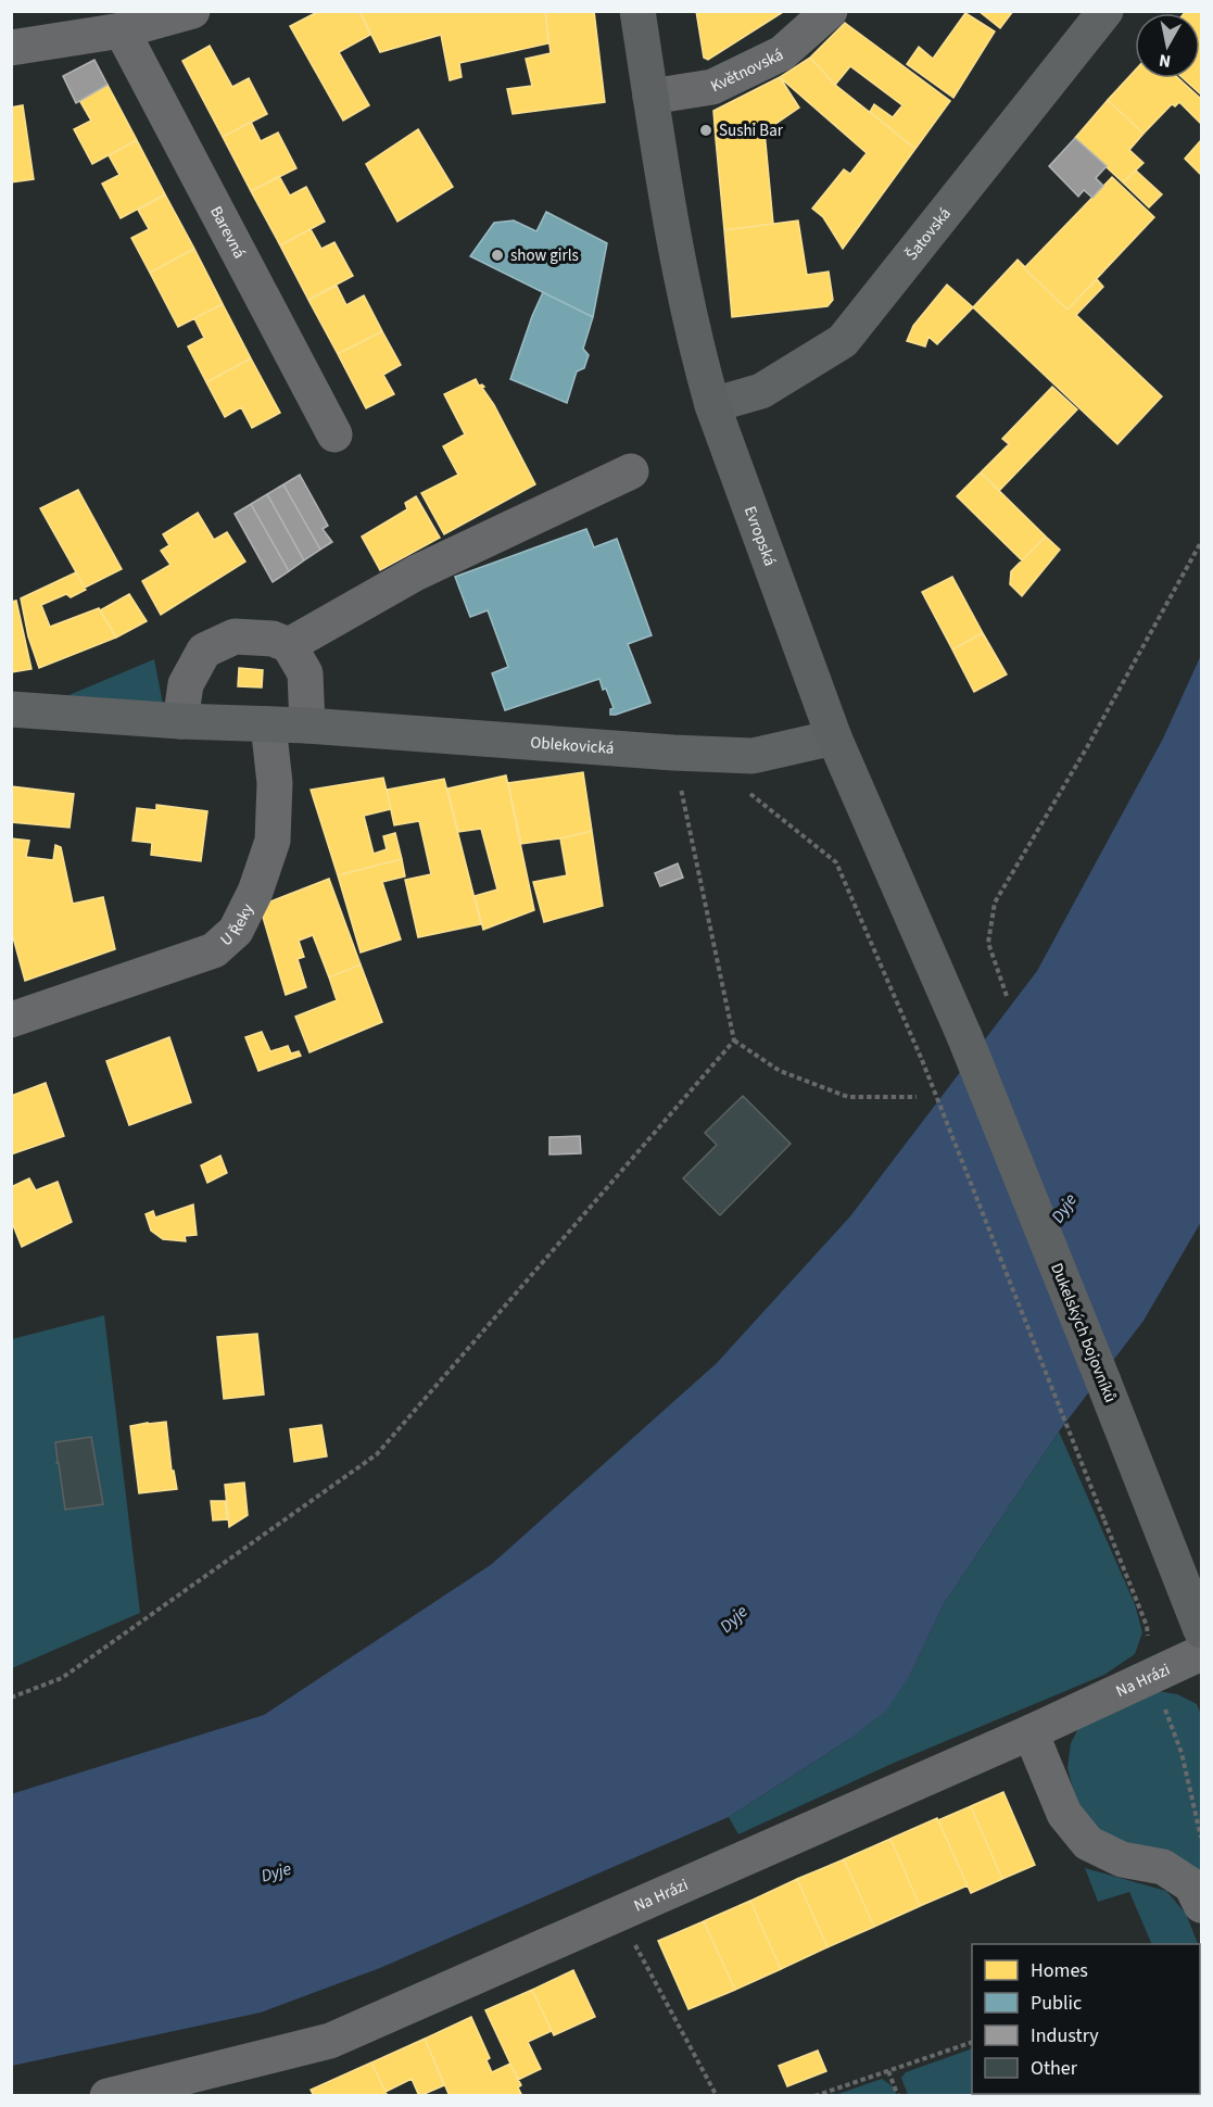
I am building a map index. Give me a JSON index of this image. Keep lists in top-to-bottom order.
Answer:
{
  "streets": {
    "main road": ["Evropská", "Dukelských bojovníků"],
    "street": [
      "Květnovská",
      "Barevná",
      "Šatovská",
      "Oblekovická",
      "U Řeky",
      "Na Hrázi"
    ]
  },
  "crossings": [
    ["Květnovská", "Evropská"],
    ["Šatovská", "Evropská"],
    ["Evropská", "Oblekovická"],
    ["Evropská", "Dukelských bojovníků"],
    ["Oblekovická", "U Řeky"]
  ],
  "water": ["Dyje"],
  "places": ["Sushi Bar", "show girls"],
  "legend": [
    "Homes",
    "Public",
    "Industry",
    "Other"
  ],
  "north": "bottom"
}
